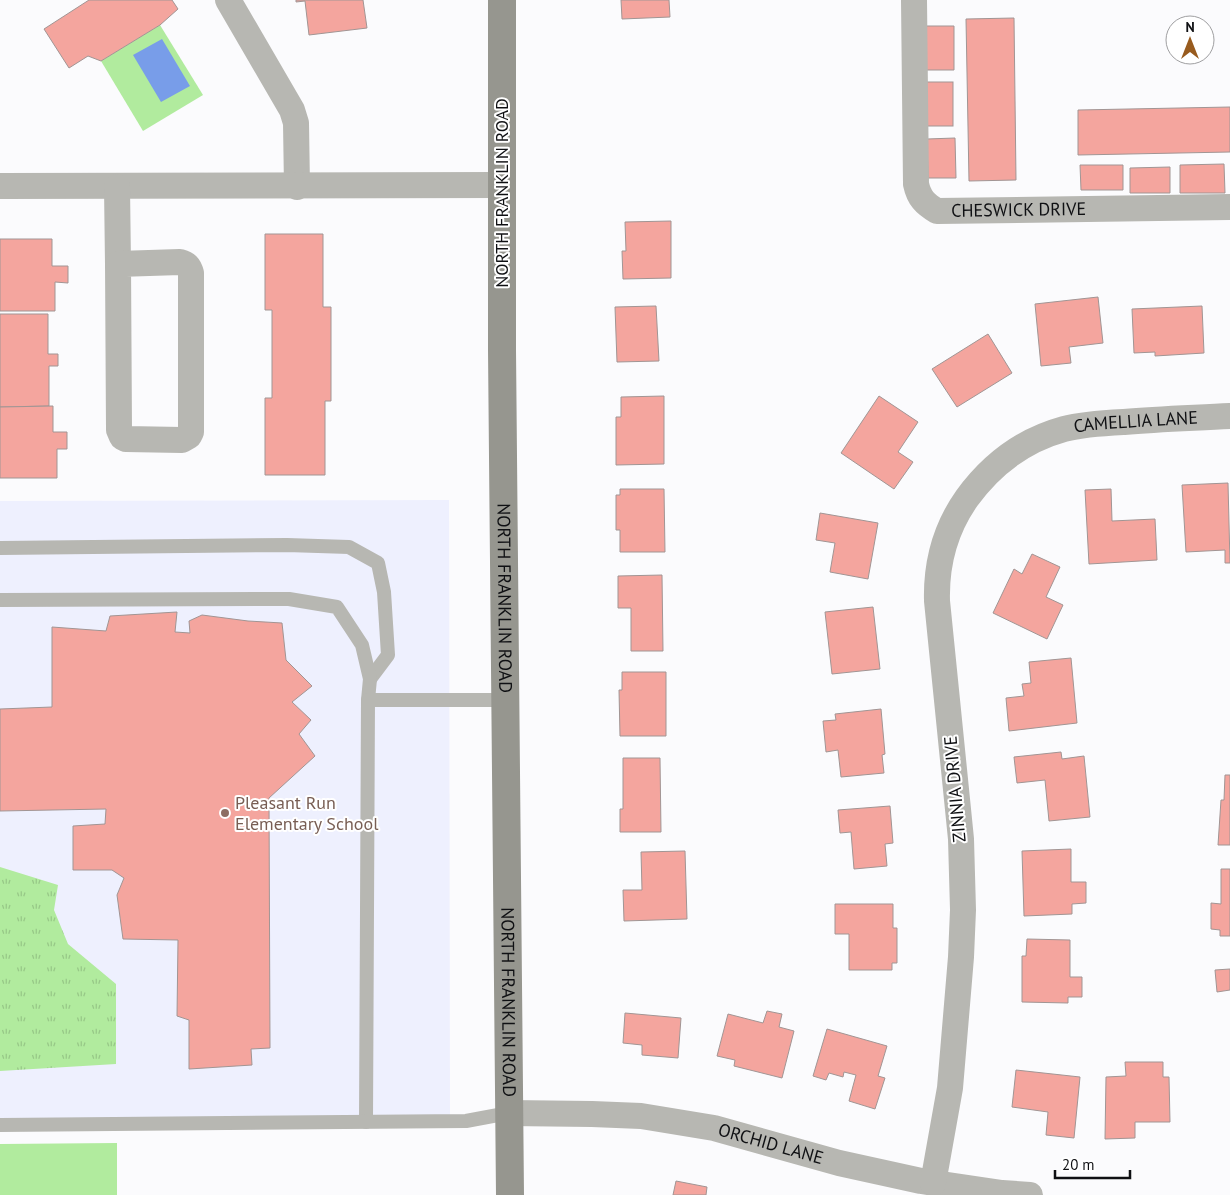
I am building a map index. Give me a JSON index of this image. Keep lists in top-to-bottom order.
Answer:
{
  "streets": {
    "main road": ["NORTH FRANKLIN ROAD"],
    "street": [
      "CHESWICK DRIVE",
      "CAMELLIA LANE",
      "ZINNIA DRIVE",
      "ORCHID LANE"
    ]
  },
  "crossings": [
    ["NORTH FRANKLIN ROAD", "ORCHID LANE"],
    ["CAMELLIA LANE", "ZINNIA DRIVE"],
    ["ZINNIA DRIVE", "ORCHID LANE"]
  ],
  "places": ["Pleasant Run Elementary School"],
  "scale_bar": "20 m",
  "north": "top"
}
